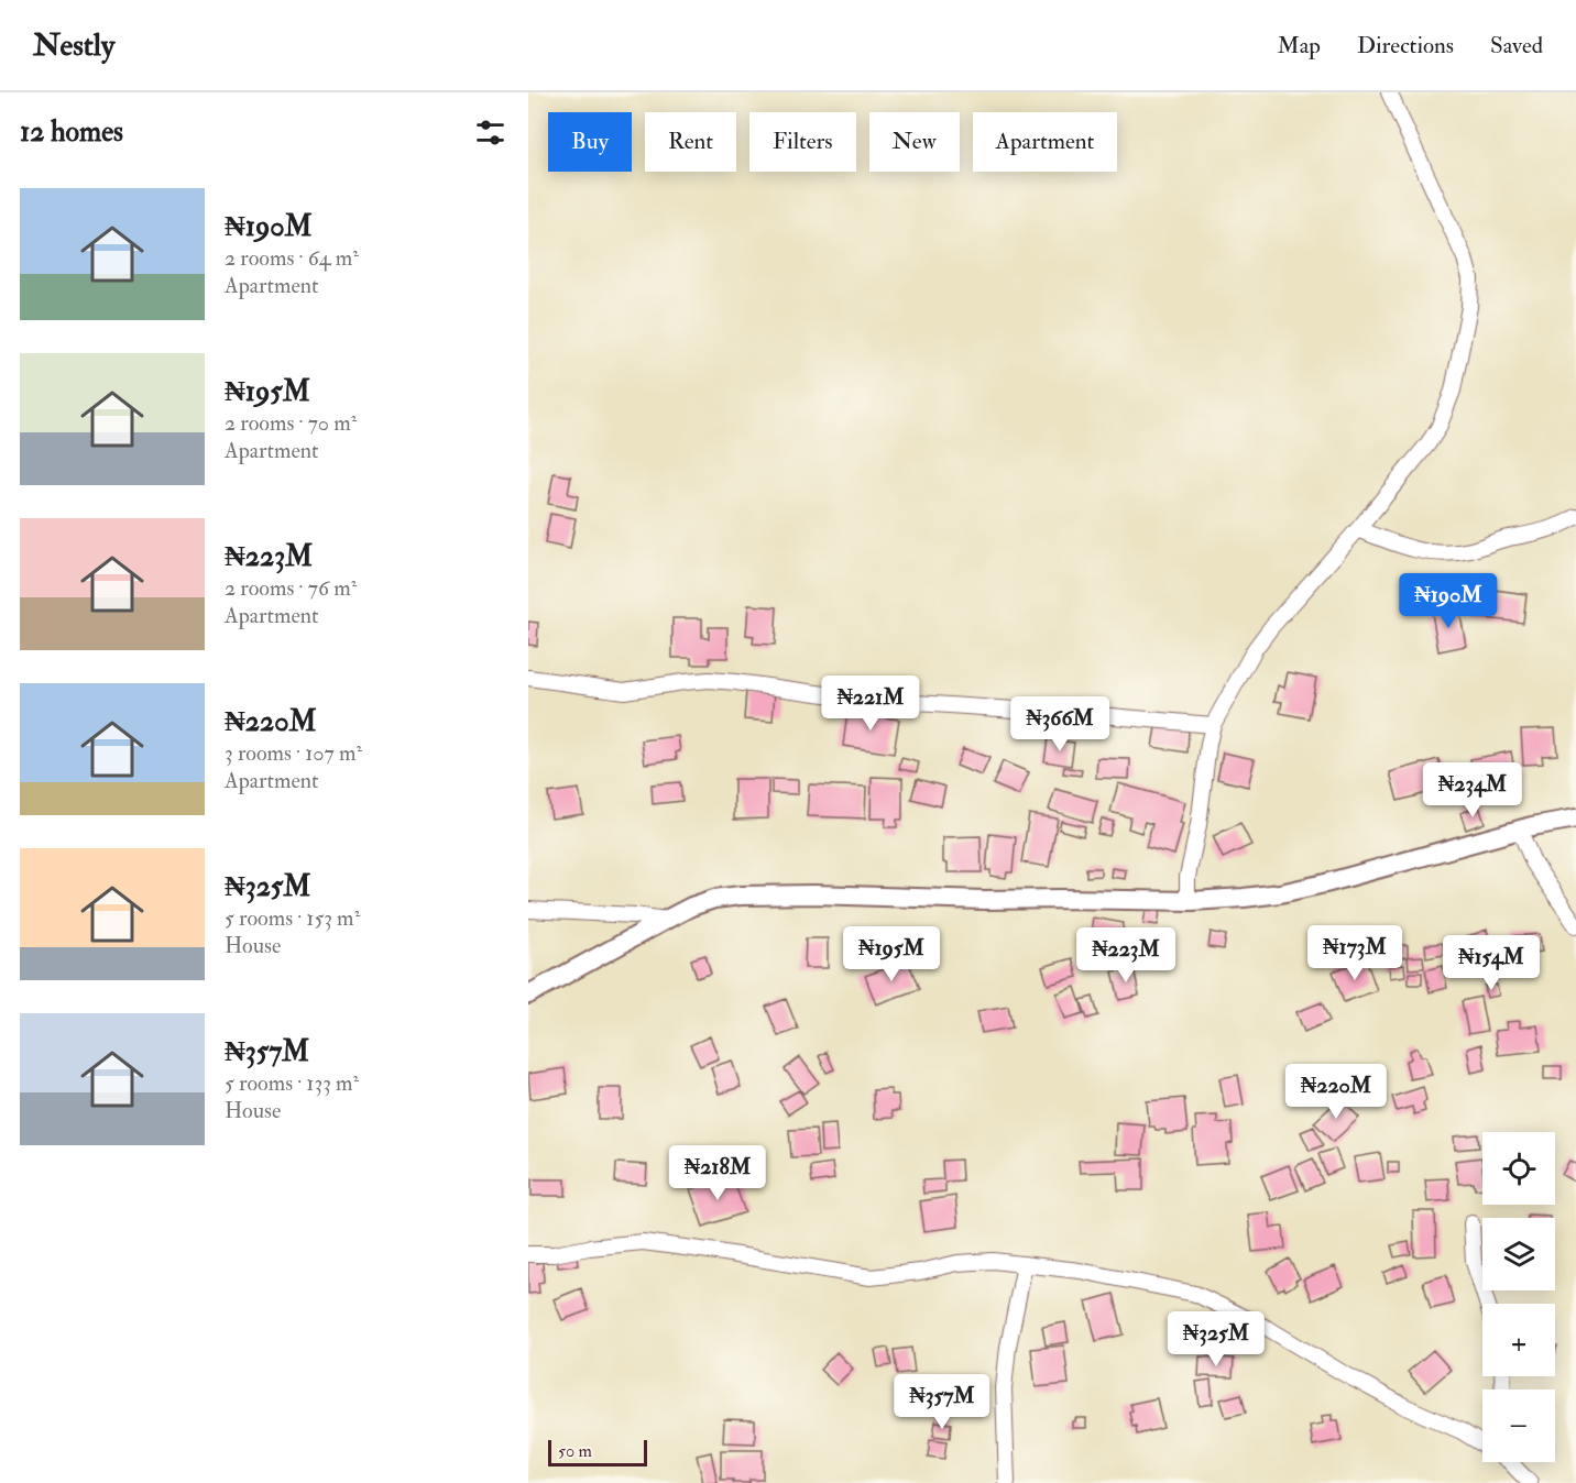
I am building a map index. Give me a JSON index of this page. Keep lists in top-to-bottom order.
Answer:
{
  "scale_bar": "50 m",
  "page": {
    "header": "Nestly",
    "nav": ["Map", "Directions", "Saved"],
    "heading": "12 homes",
    "chip": [
      "Buy",
      "Rent",
      "Filters",
      "New",
      "Apartment"
    ],
    "list": [
      {
        "name": "₦190M",
        "note": "2 rooms · 64 m² · Apartment"
      },
      {
        "name": "₦195M",
        "note": "2 rooms · 70 m² · Apartment"
      },
      {
        "name": "₦223M",
        "note": "2 rooms · 76 m² · Apartment"
      },
      {
        "name": "₦220M",
        "note": "3 rooms · 107 m² · Apartment"
      },
      {
        "name": "₦325M",
        "note": "5 rooms · 153 m² · House"
      },
      {
        "name": "₦357M",
        "note": "5 rooms · 133 m² · House"
      }
    ],
    "price": [
      "₦190M",
      "₦221M",
      "₦366M",
      "₦234M",
      "₦173M",
      "₦195M",
      "₦223M",
      "₦154M",
      "₦220M",
      "₦218M",
      "₦325M",
      "₦357M"
    ],
    "map_buttons": ["+", "−"],
    "scale": "50 m"
  }
}
